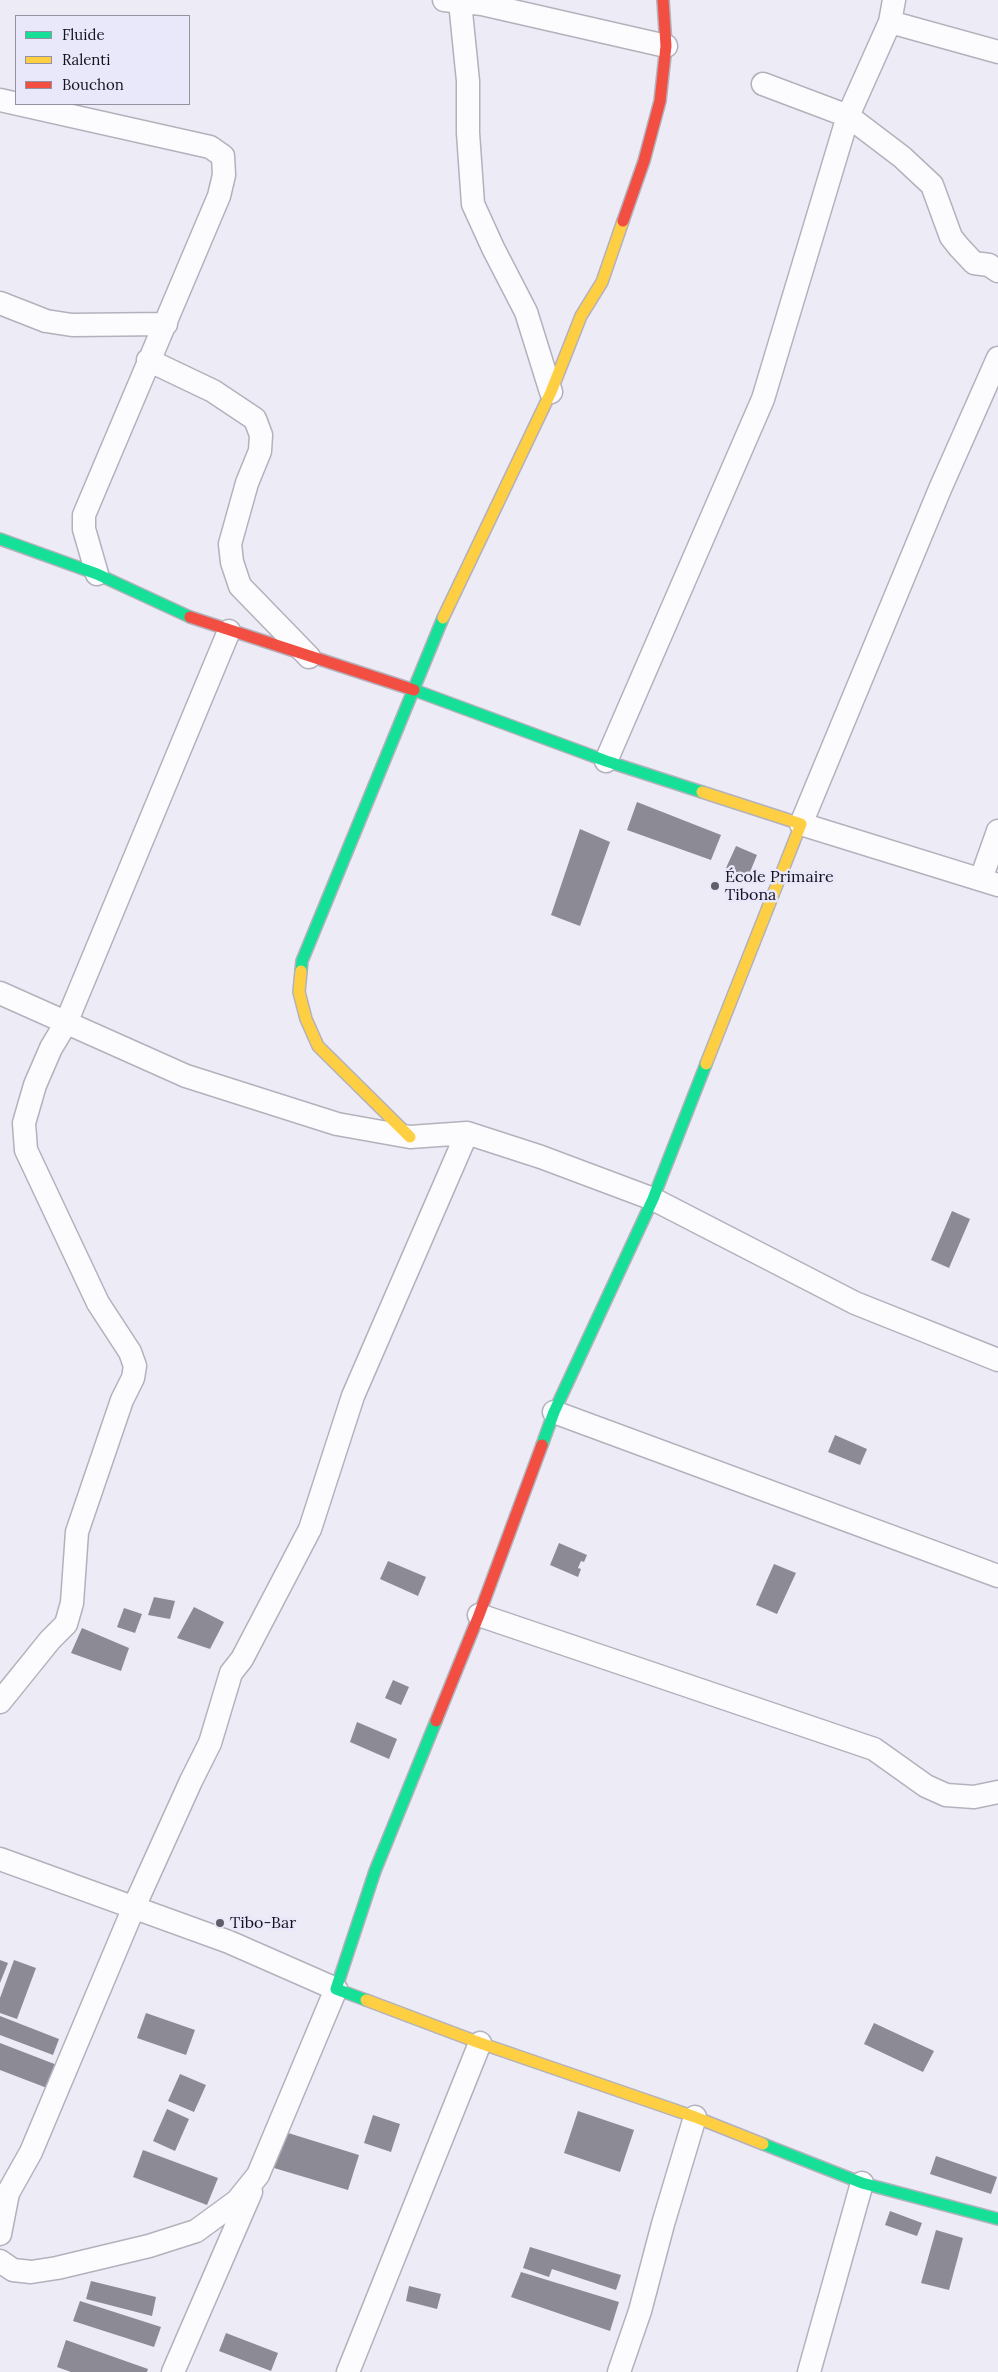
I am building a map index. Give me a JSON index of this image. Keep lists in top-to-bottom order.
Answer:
{
  "places": ["École Primaire Tibona", "Tibo-Bar"],
  "legend": ["Fluide", "Ralenti", "Bouchon"]
}
